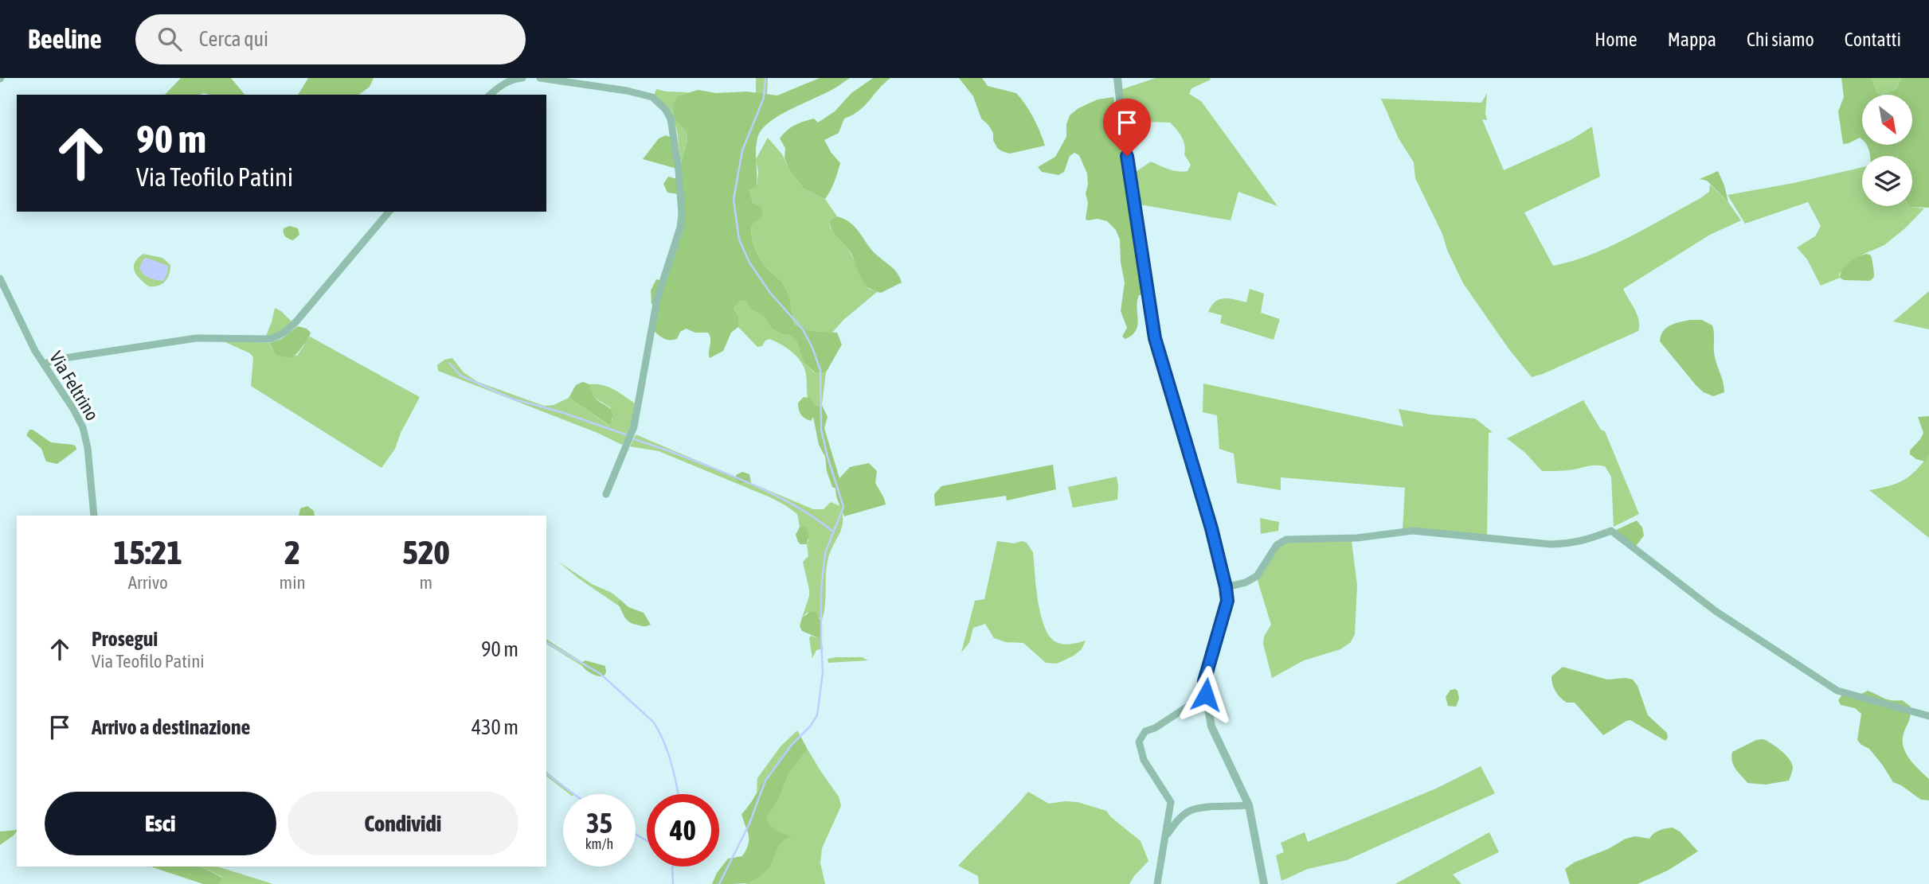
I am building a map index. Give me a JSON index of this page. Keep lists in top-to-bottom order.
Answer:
{
  "streets": {
    "street": ["Via Feltrino"]
  },
  "north": "bottom right",
  "page": {
    "header": "Beeline",
    "search": "Cerca qui",
    "nav": [
      "Home",
      "Mappa",
      "Chi siamo",
      "Contatti"
    ],
    "turn": ["90 m", "Via Teofilo Patini"],
    "eta": [
      "15:21",
      "Arrivo",
      "2",
      "min",
      "520",
      "m"
    ],
    "list": [
      {
        "name": "Prosegui",
        "note": "Via Teofilo Patini",
        "value": "90 m"
      },
      {
        "name": "Arrivo a destinazione",
        "value": "430 m"
      }
    ],
    "buttons": ["Esci", "Condividi"],
    "speed": "35 km/h",
    "limit": "40"
  }
}
